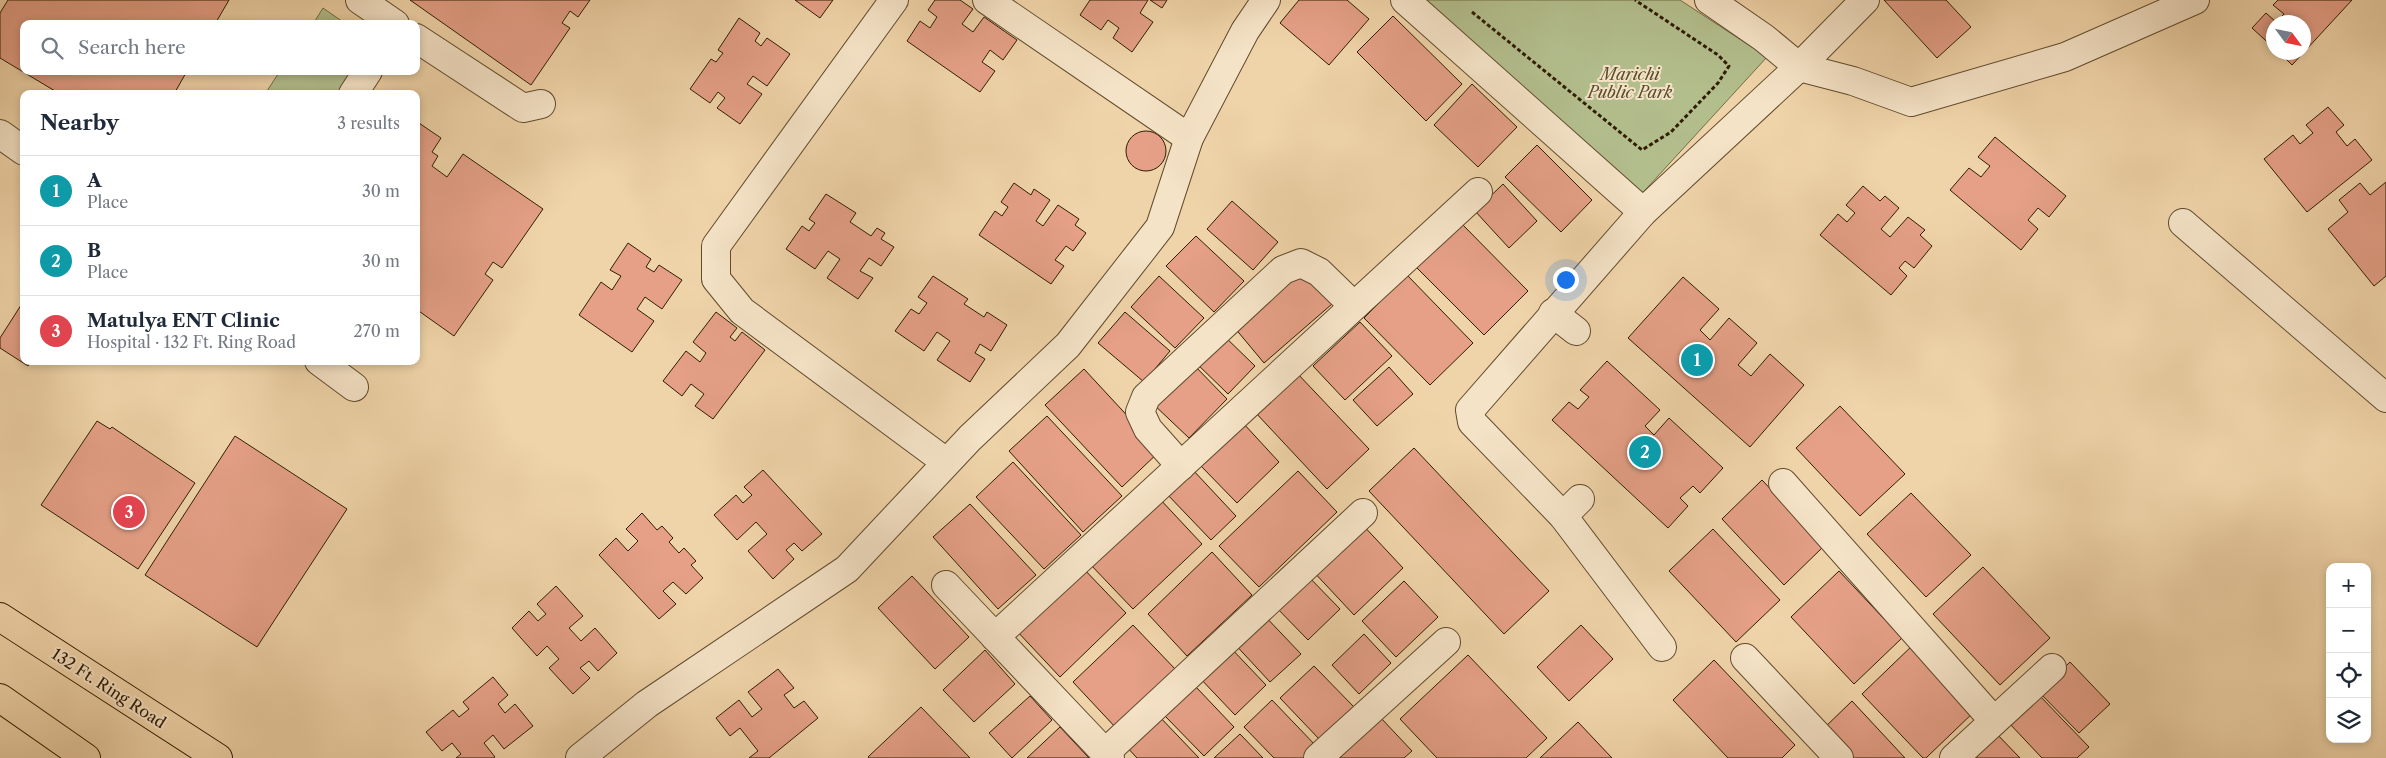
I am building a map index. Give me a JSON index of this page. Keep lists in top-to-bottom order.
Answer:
{
  "streets": {
    "main road": ["132 Ft. Ring Road"]
  },
  "parks": ["Marichi Public Park"],
  "north": "bottom right",
  "page": {
    "search": "Search here",
    "heading": ["Nearby", "3 results"],
    "list": [
      {
        "mark": "1",
        "name": "A",
        "note": "Place",
        "value": "30 m"
      },
      {
        "mark": "2",
        "name": "B",
        "note": "Place",
        "value": "30 m"
      },
      {
        "mark": "3",
        "name": "Matulya ENT Clinic",
        "note": "Hospital · 132 Ft. Ring Road",
        "value": "270 m"
      }
    ],
    "pins": ["1", "2", "3"],
    "map_buttons": ["+", "−"]
  }
}
